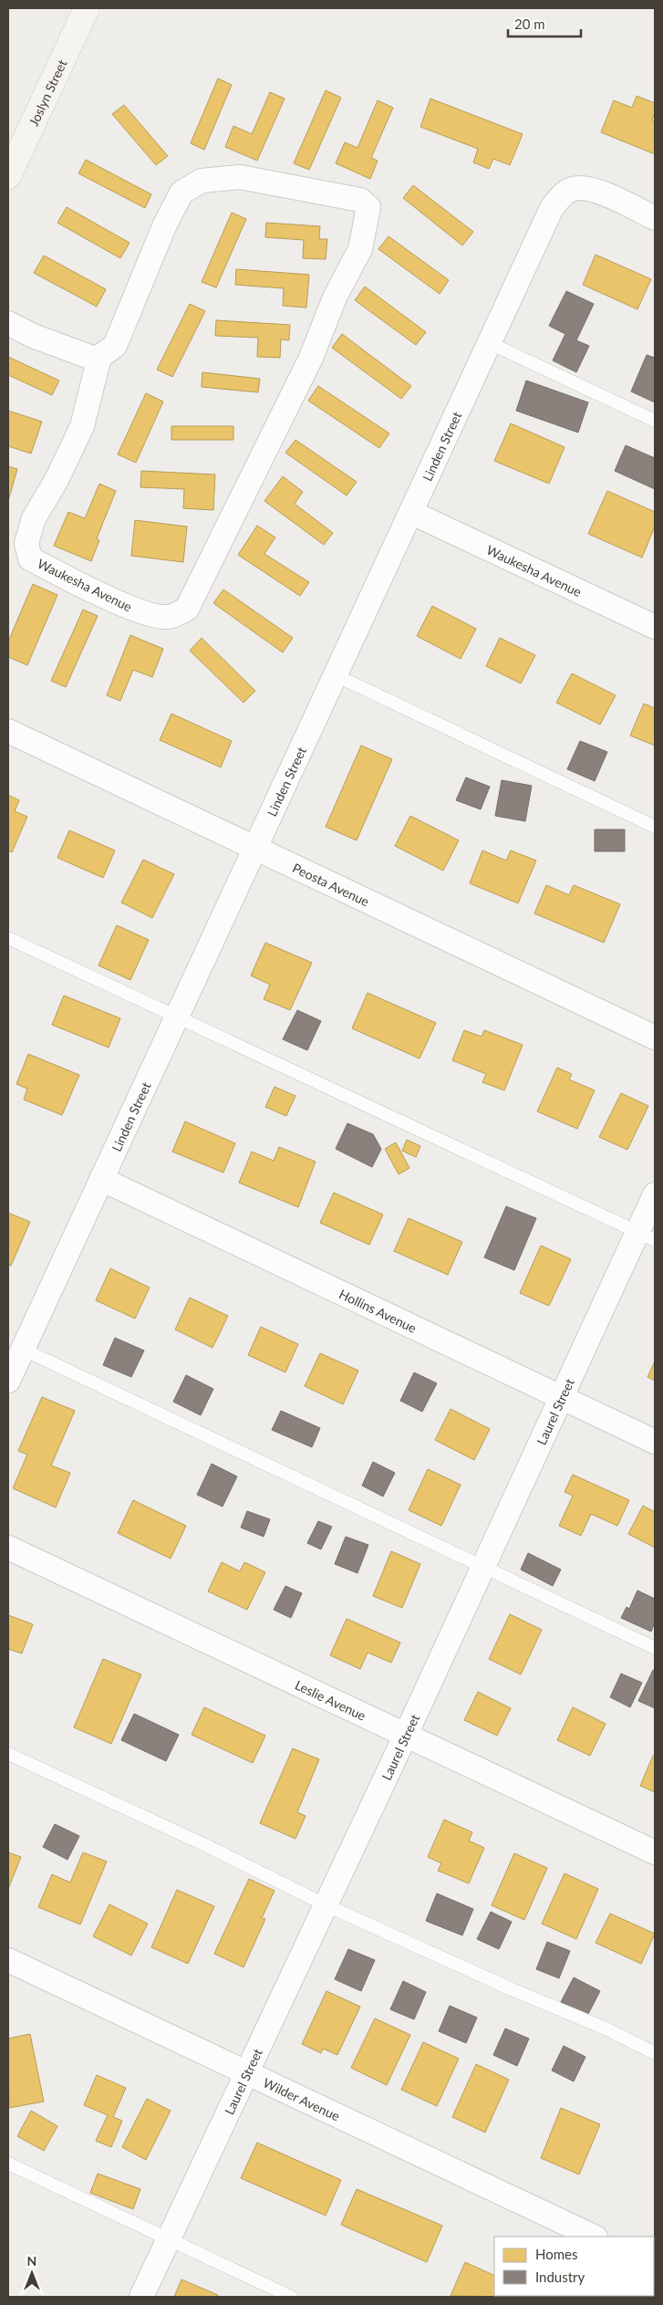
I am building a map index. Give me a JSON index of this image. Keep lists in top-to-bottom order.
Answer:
{
  "streets": {
    "street": [
      "Joslyn Street",
      "Linden Street",
      "Waukesha Avenue",
      "Peosta Avenue",
      "Hollins Avenue",
      "Laurel Street",
      "Leslie Avenue",
      "Wilder Avenue"
    ]
  },
  "crossings": [
    ["Linden Street", "Waukesha Avenue"],
    ["Linden Street", "Peosta Avenue"],
    ["Linden Street", "Hollins Avenue"],
    ["Hollins Avenue", "Laurel Street"],
    ["Laurel Street", "Leslie Avenue"],
    ["Laurel Street", "Wilder Avenue"]
  ],
  "legend": ["Homes", "Industry"],
  "scale_bar": "20 m",
  "north": "top"
}
